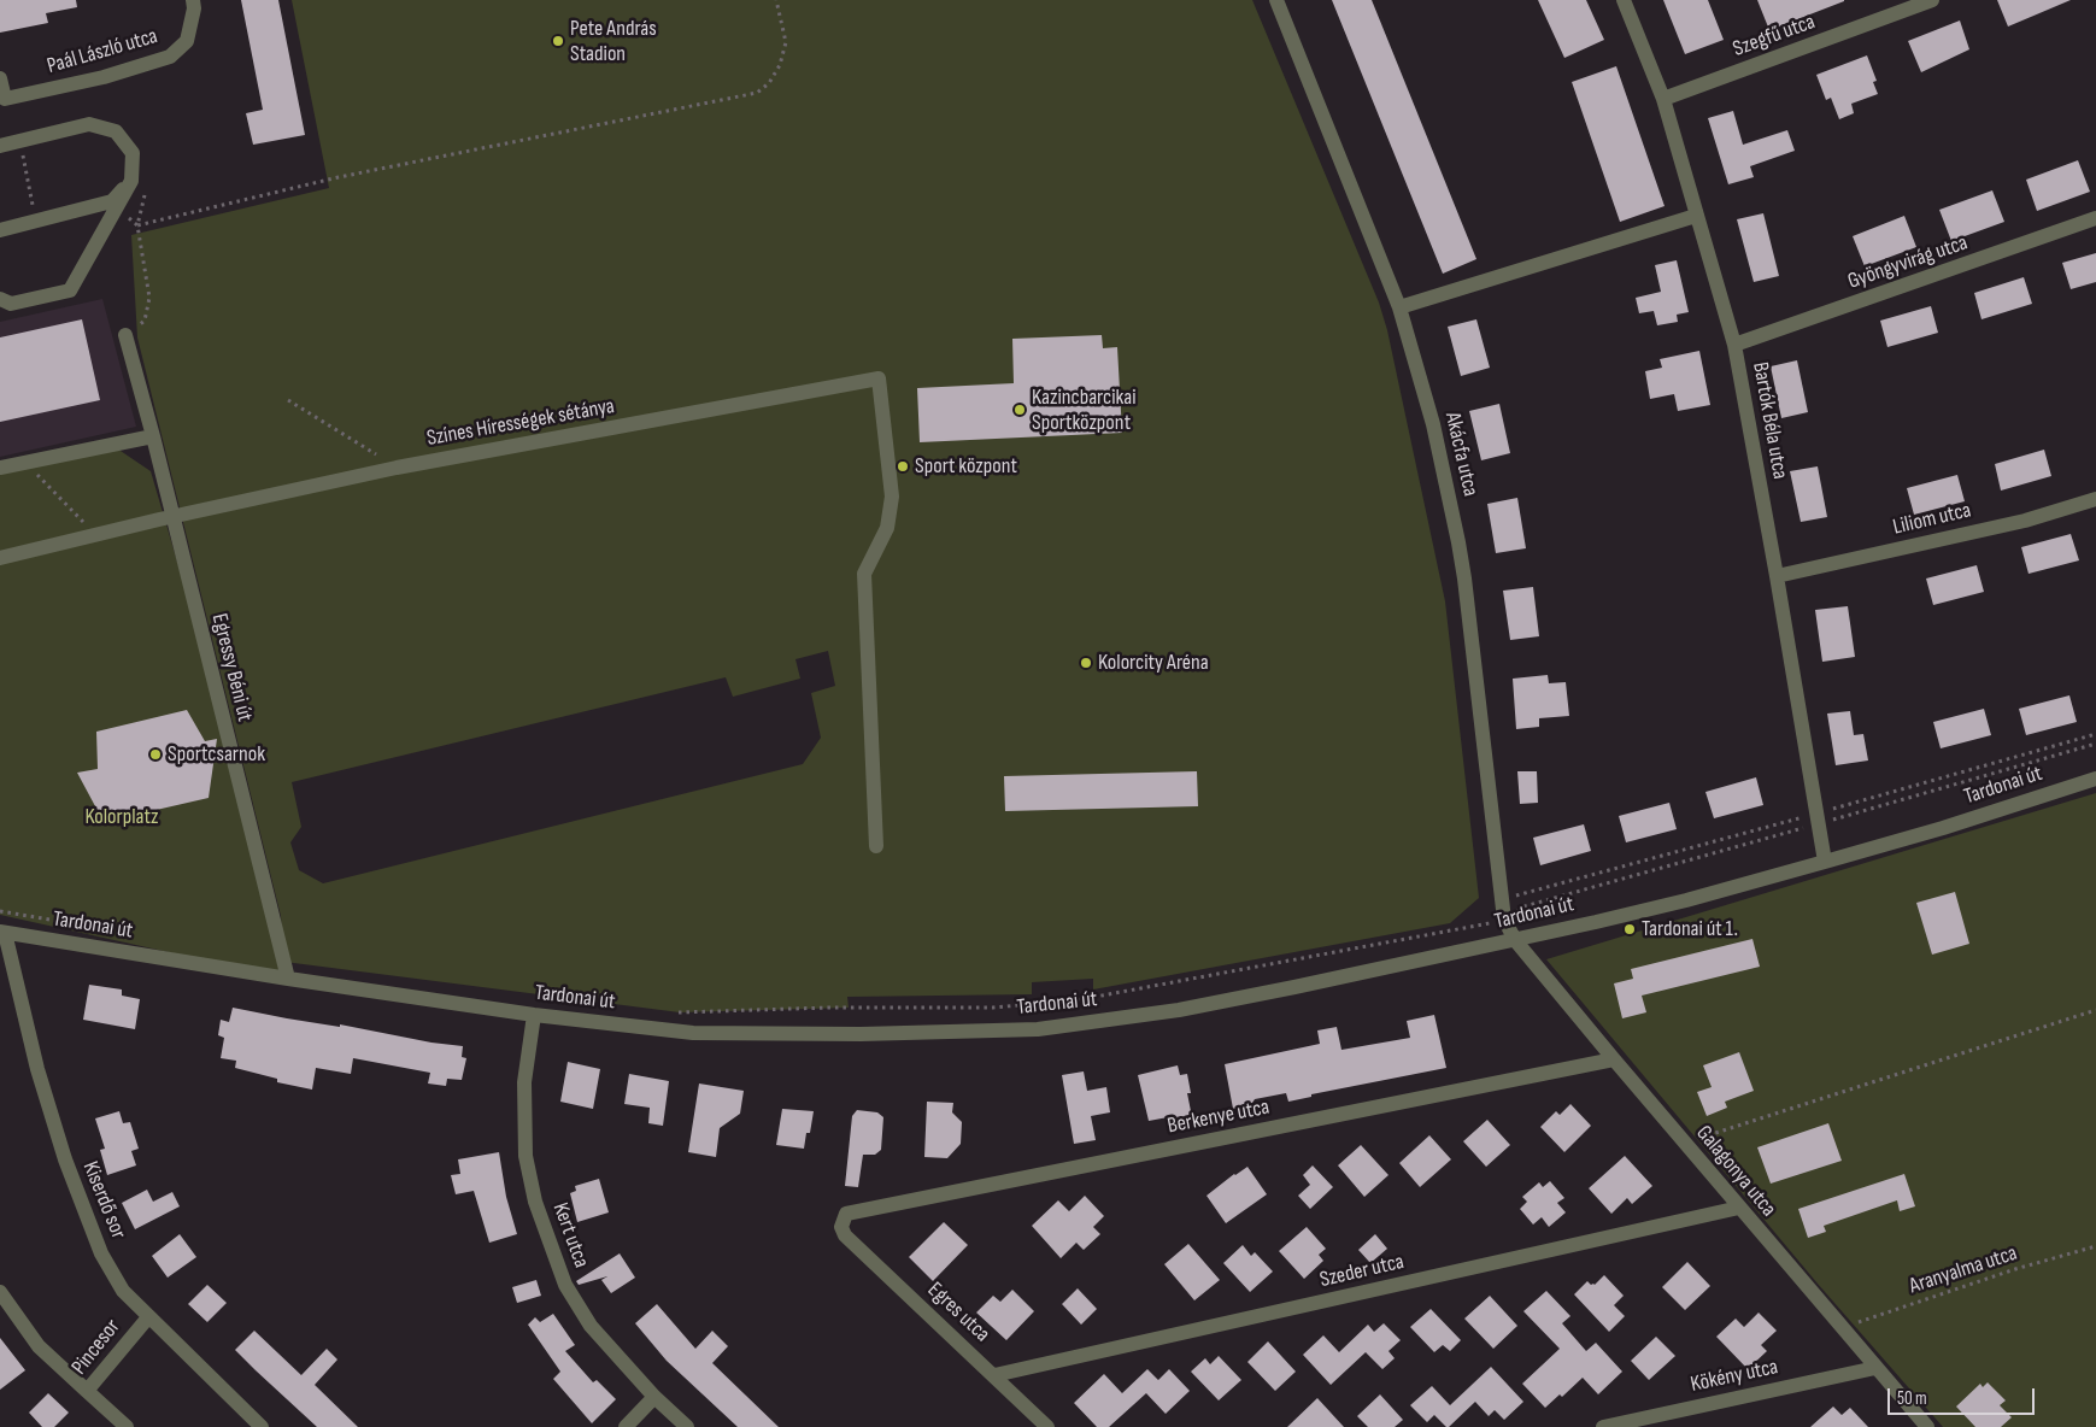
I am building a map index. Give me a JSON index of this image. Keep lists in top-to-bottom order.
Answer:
{
  "streets": {
    "street": [
      "Szegfű utca",
      "Paál László utca",
      "Gyöngyvirág utca",
      "Bartók Béla utca",
      "Színes Hírességek sétánya",
      "Akácfa utca",
      "Liliom utca",
      "Egressy Béni út",
      "Tardonai út",
      "Berkenye utca",
      "Galagonya utca",
      "Kiserdő sor",
      "Kert utca",
      "Szeder utca",
      "Egres utca",
      "Pincesor",
      "Kökény utca"
    ],
    "path": ["Aranyalma utca"]
  },
  "crossings": [
    ["Szegfű utca", "Bartók Béla utca"],
    ["Gyöngyvirág utca", "Bartók Béla utca"],
    ["Bartók Béla utca", "Liliom utca"],
    ["Bartók Béla utca", "Tardonai út"],
    ["Színes Hírességek sétánya", "Egressy Béni út"],
    ["Akácfa utca", "Tardonai út"],
    ["Akácfa utca", "Galagonya utca"],
    ["Egressy Béni út", "Tardonai út"],
    ["Tardonai út", "Galagonya utca"],
    ["Tardonai út", "Kiserdő sor"],
    ["Tardonai út", "Kert utca"],
    ["Berkenye utca", "Galagonya utca"],
    ["Berkenye utca", "Egres utca"],
    ["Galagonya utca", "Aranyalma utca"],
    ["Galagonya utca", "Szeder utca"],
    ["Galagonya utca", "Kökény utca"],
    ["Kiserdő sor", "Pincesor"],
    ["Szeder utca", "Egres utca"]
  ],
  "parks": ["Kolorplatz"],
  "places": [
    "Pete András Stadion",
    "Kazincbarcikai Sportközpont",
    "Sport központ",
    "Kolorcity Aréna",
    "Sportcsarnok",
    "Tardonai út 1."
  ],
  "scale_bar": "50 m"
}
